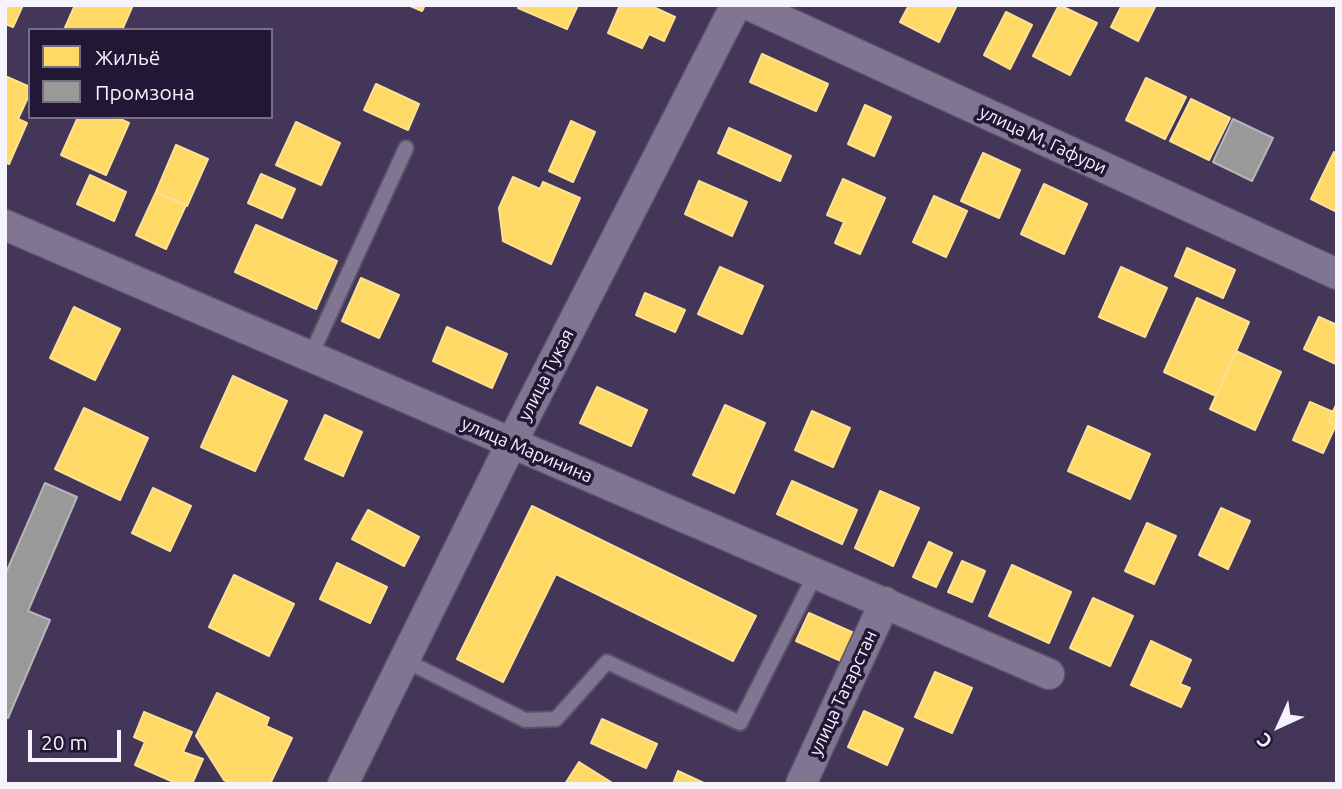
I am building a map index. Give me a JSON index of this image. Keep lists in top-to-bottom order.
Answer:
{
  "streets": {
    "street": [
      "улица М. Гафури",
      "улица Тукая",
      "улица Маринина",
      "улица Татарстан"
    ]
  },
  "crossings": [
    ["улица Тукая", "улица Маринина"],
    ["улица Маринина", "улица Татарстан"]
  ],
  "legend": ["Жильё", "Промзона"],
  "scale_bar": "20 m",
  "north": "bottom left"
}
